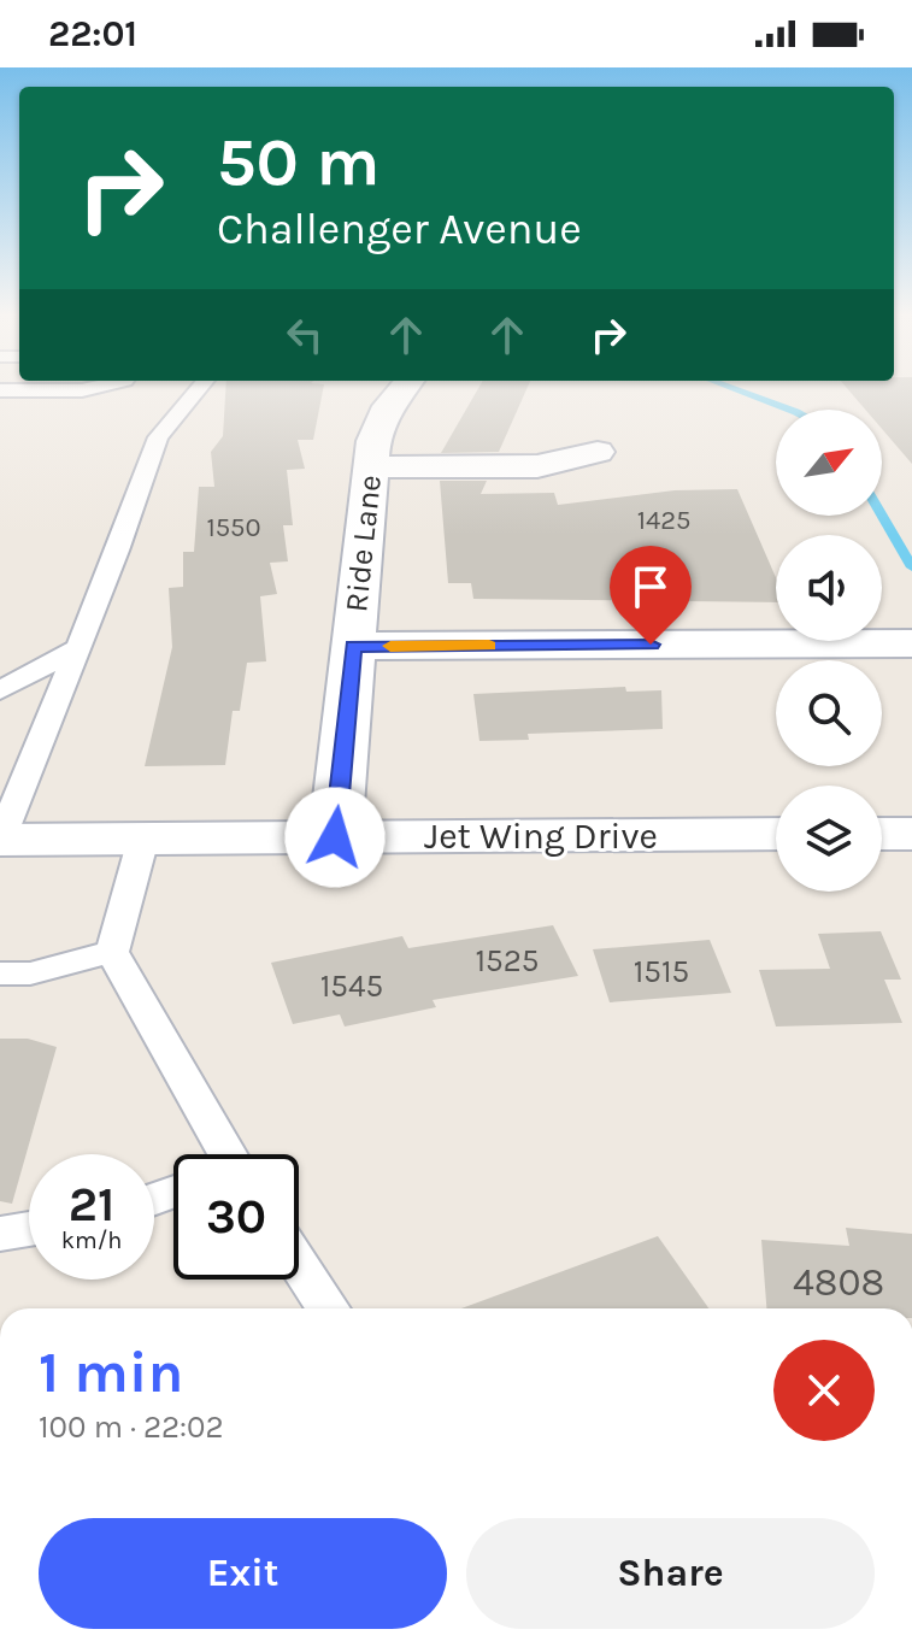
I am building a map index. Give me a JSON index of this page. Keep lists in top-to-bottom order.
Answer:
{
  "streets": {
    "street": ["Ride Lane", "Jet Wing Drive"]
  },
  "crossings": [
    ["Ride Lane", "Jet Wing Drive"]
  ],
  "house_numbers": [
    "1425",
    "1550",
    "1525",
    "1515",
    "1545",
    "4808"
  ],
  "north": "top right",
  "page": {
    "status": "22:01",
    "turn": ["50 m", "Challenger Avenue"],
    "speed": "21 km/h",
    "limit": "30",
    "heading": ["1 min", "100 m · 22:02"],
    "buttons": ["Exit", "Share"]
  }
}
